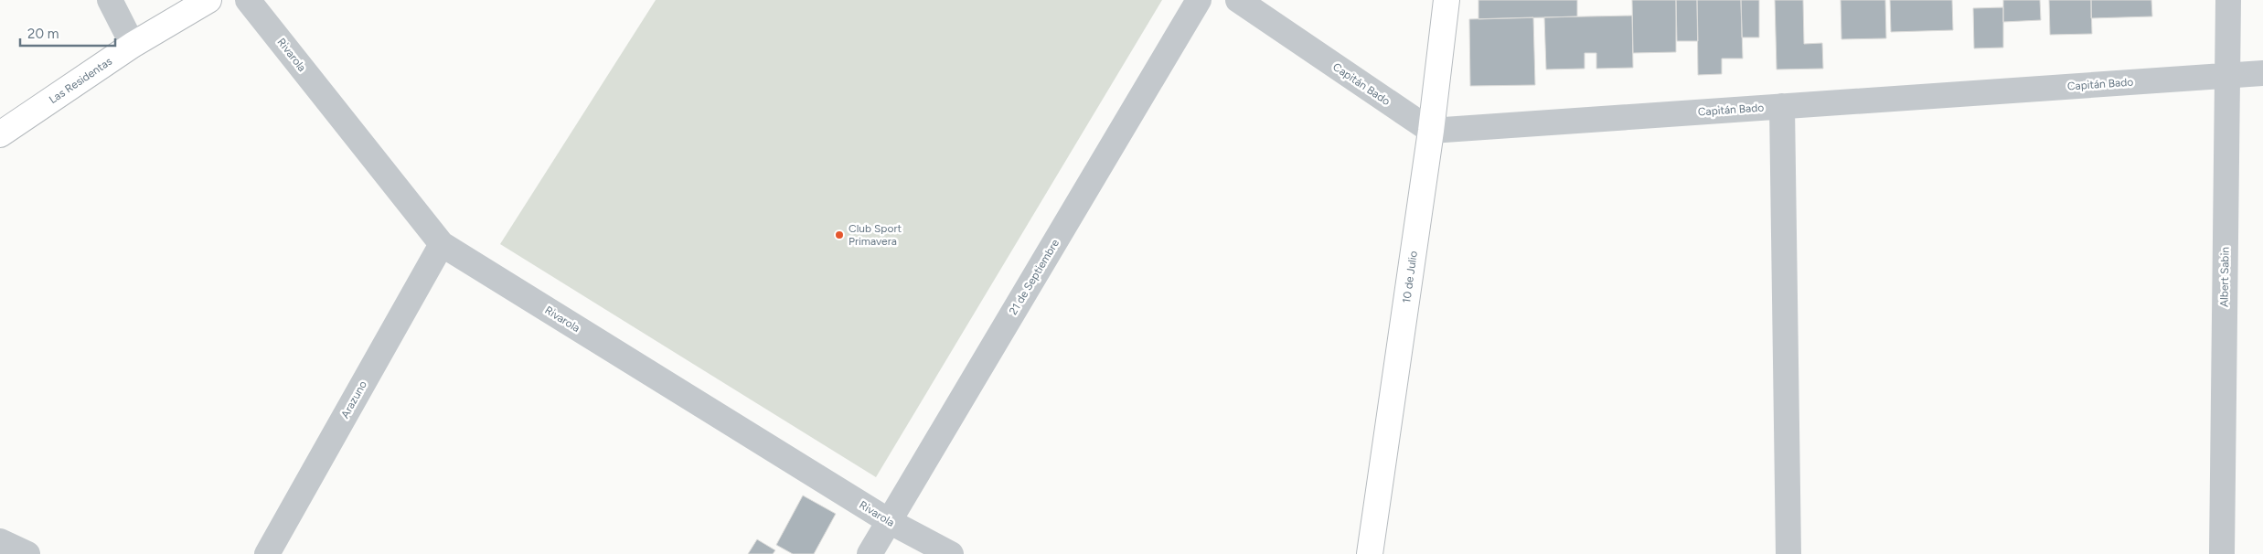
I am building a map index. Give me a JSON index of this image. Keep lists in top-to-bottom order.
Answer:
{
  "streets": {
    "main road": ["Las Residentas", "10 de Julio"],
    "street": [
      "Rivarola",
      "Capitán Bado",
      "21 de Septiembre",
      "Albert Sabin",
      "Arazuno"
    ]
  },
  "crossings": [
    ["Rivarola", "21 de Septiembre"],
    ["Rivarola", "Arazuno"],
    ["Capitán Bado", "10 de Julio"],
    ["Capitán Bado", "Albert Sabin"]
  ],
  "places": ["Club Sport Primavera"],
  "scale_bar": "20 m"
}
